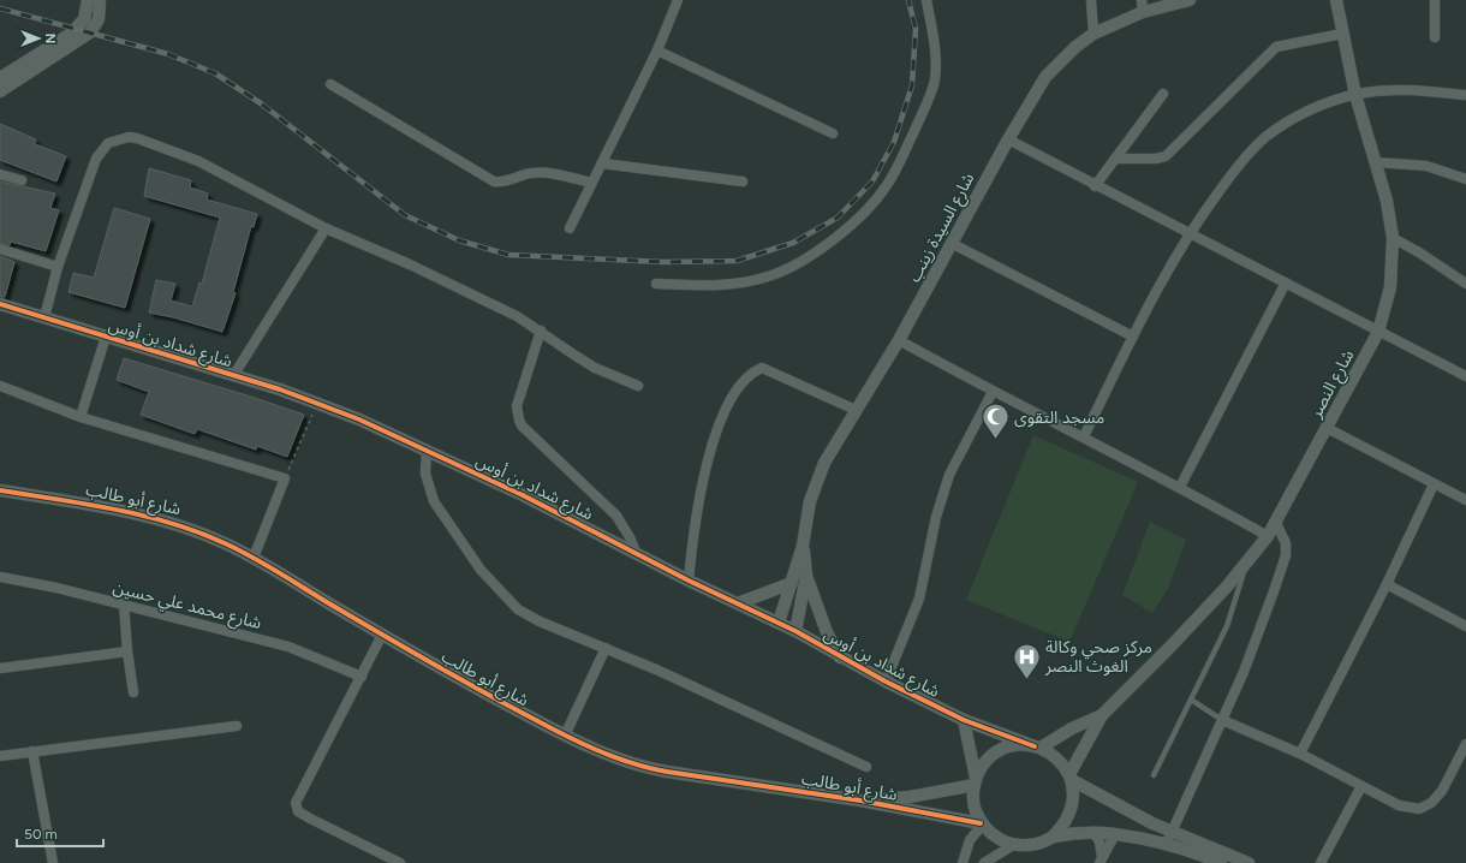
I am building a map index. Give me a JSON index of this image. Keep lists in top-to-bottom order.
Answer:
{
  "streets": {
    "street": [
      "شارع السيدة زينب",
      "شارع شداد بن أوس",
      "شارع النصر",
      "شارع أبو طالب",
      "شارع محمد علي حسين"
    ]
  },
  "crossings": [
    ["شارع السيدة زينب", "شارع شداد بن أوس"],
    ["شارع شداد بن أوس", "شارع النصر"],
    ["شارع شداد بن أوس", "شارع أبو طالب"],
    ["شارع النصر", "شارع أبو طالب"]
  ],
  "places": {
    "mosque": ["مسجد التقوى"],
    "hospital": ["مركز صحي وكالة الغوث النصر"]
  },
  "scale_bar": "50 m",
  "north": "right"
}
